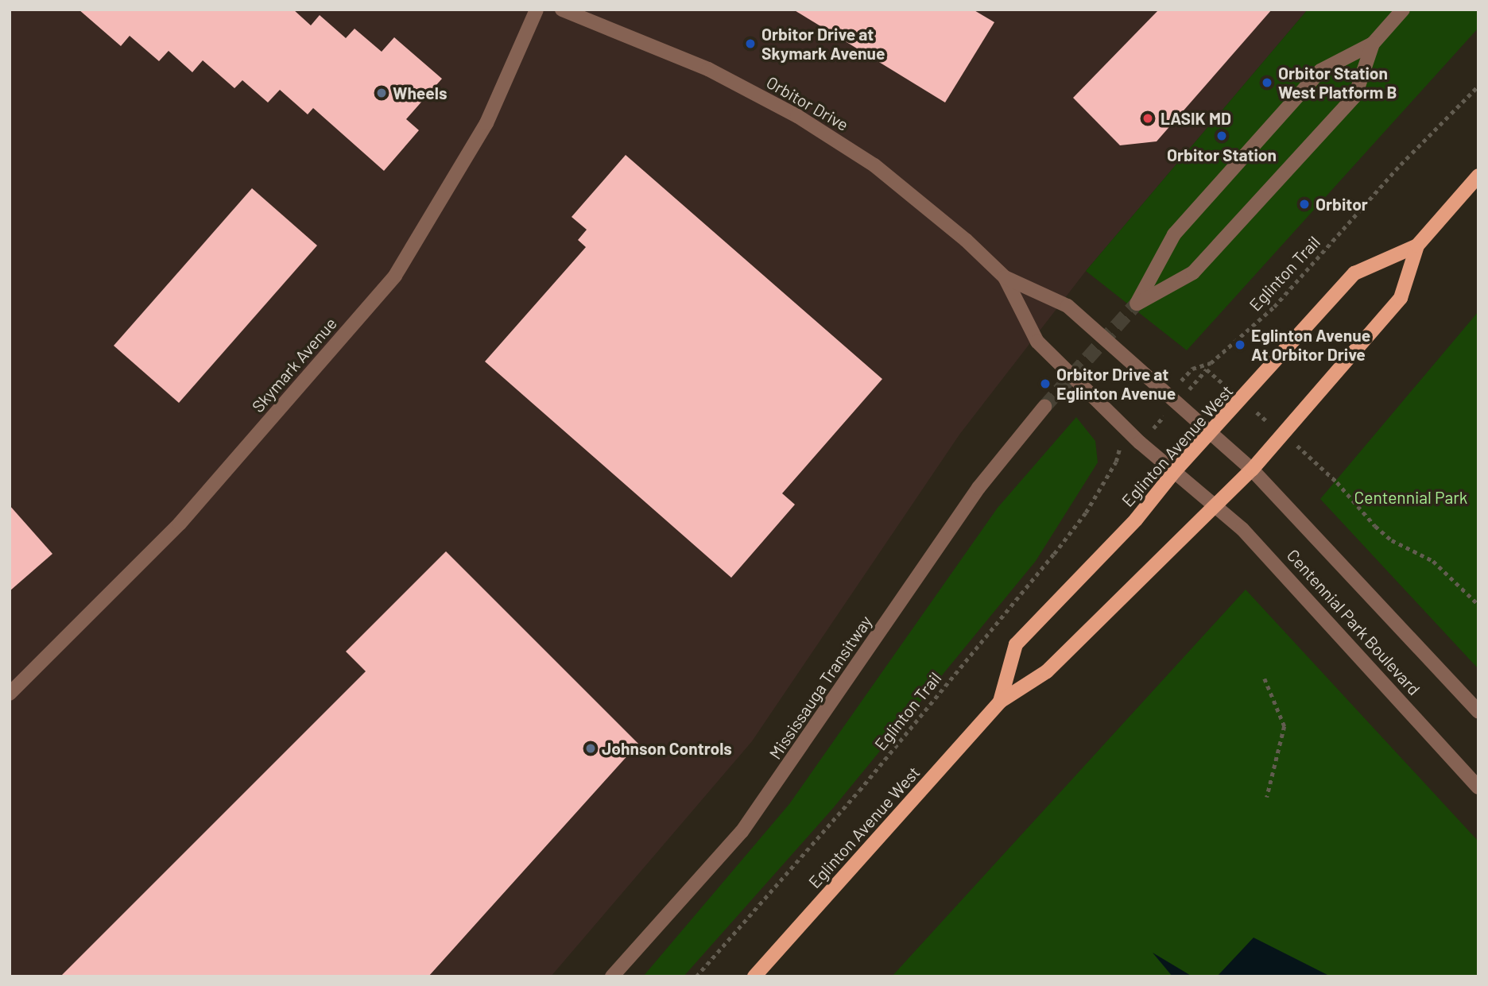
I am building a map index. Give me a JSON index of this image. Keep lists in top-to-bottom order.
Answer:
{
  "streets": {
    "main road": ["Eglinton Avenue West"],
    "street": [
      "Orbitor Drive",
      "Skymark Avenue",
      "Centennial Park Boulevard",
      "Mississauga Transitway"
    ],
    "path": ["Eglinton Trail"]
  },
  "crossings": [
    ["Orbitor Drive", "Eglinton Avenue West"],
    ["Orbitor Drive", "Centennial Park Boulevard"],
    ["Eglinton Avenue West", "Centennial Park Boulevard"]
  ],
  "parks": ["Centennial Park"],
  "places": [
    "Orbitor Drive at Skymark Avenue",
    "Orbitor Station West Platform B",
    "Wheels",
    "LASIK MD",
    "Orbitor Station",
    "Orbitor",
    "Eglinton Avenue At Orbitor Drive",
    "Orbitor Drive at Eglinton Avenue",
    "Johnson Controls"
  ]
}
